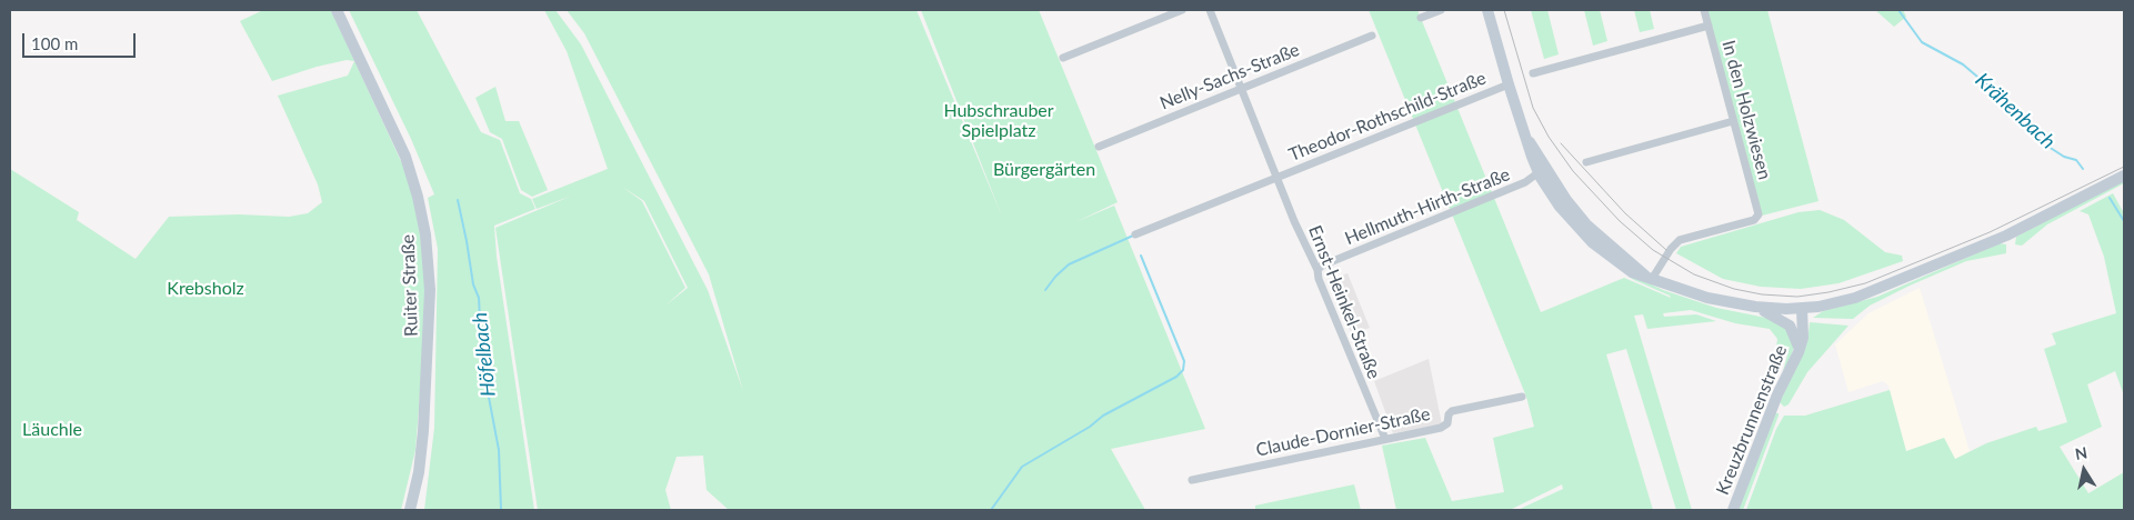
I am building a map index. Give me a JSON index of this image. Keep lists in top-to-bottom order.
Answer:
{
  "streets": {
    "main road": ["Ruiter Straße", "Kreuzbrunnenstraße"],
    "street": [
      "Nelly-Sachs-Straße",
      "In den Holzwiesen",
      "Theodor-Rothschild-Straße",
      "Hellmuth-Hirth-Straße",
      "Ernst-Heinkel-Straße",
      "Claude-Dornier-Straße"
    ]
  },
  "crossings": [
    ["Nelly-Sachs-Straße", "Theodor-Rothschild-Straße"],
    ["Theodor-Rothschild-Straße", "Ernst-Heinkel-Straße"],
    ["Hellmuth-Hirth-Straße", "Ernst-Heinkel-Straße"],
    ["Ernst-Heinkel-Straße", "Claude-Dornier-Straße"]
  ],
  "water": ["Krähenbach", "Höfelbach"],
  "parks": [
    "Hubschrauber Spielplatz",
    "Bürgergärten",
    "Krebsholz",
    "Läuchle"
  ],
  "scale_bar": "100 m",
  "north": "top"
}
